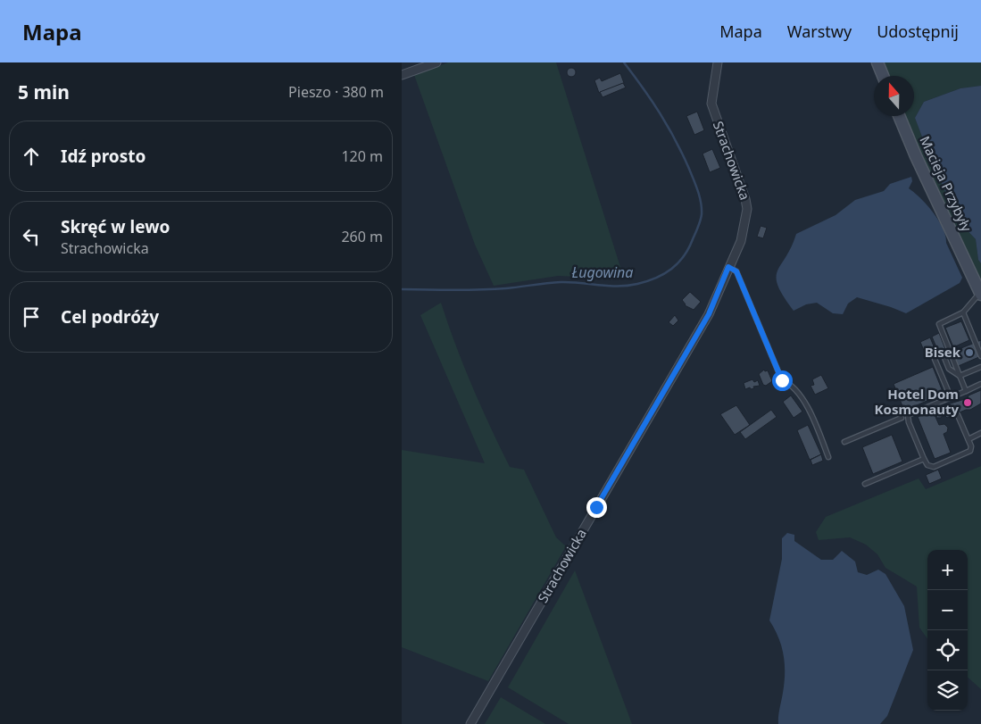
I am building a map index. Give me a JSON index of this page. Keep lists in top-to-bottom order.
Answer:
{
  "streets": {
    "street": ["Strachowicka", "Macieja Przybyły"]
  },
  "water": ["Ługowina"],
  "places": ["Bisek", "Hotel Dom Kosmonauty"],
  "north": "top",
  "page": {
    "header": "Mapa",
    "nav": ["Mapa", "Warstwy", "Udostępnij"],
    "heading": ["5 min", "Pieszo · 380 m"],
    "list": [
      ["Idź prosto", "120 m"],
      ["Skręć w lewo", "Strachowicka", "260 m"],
      "Cel podróży"
    ],
    "map_buttons": ["+", "−"]
  }
}
